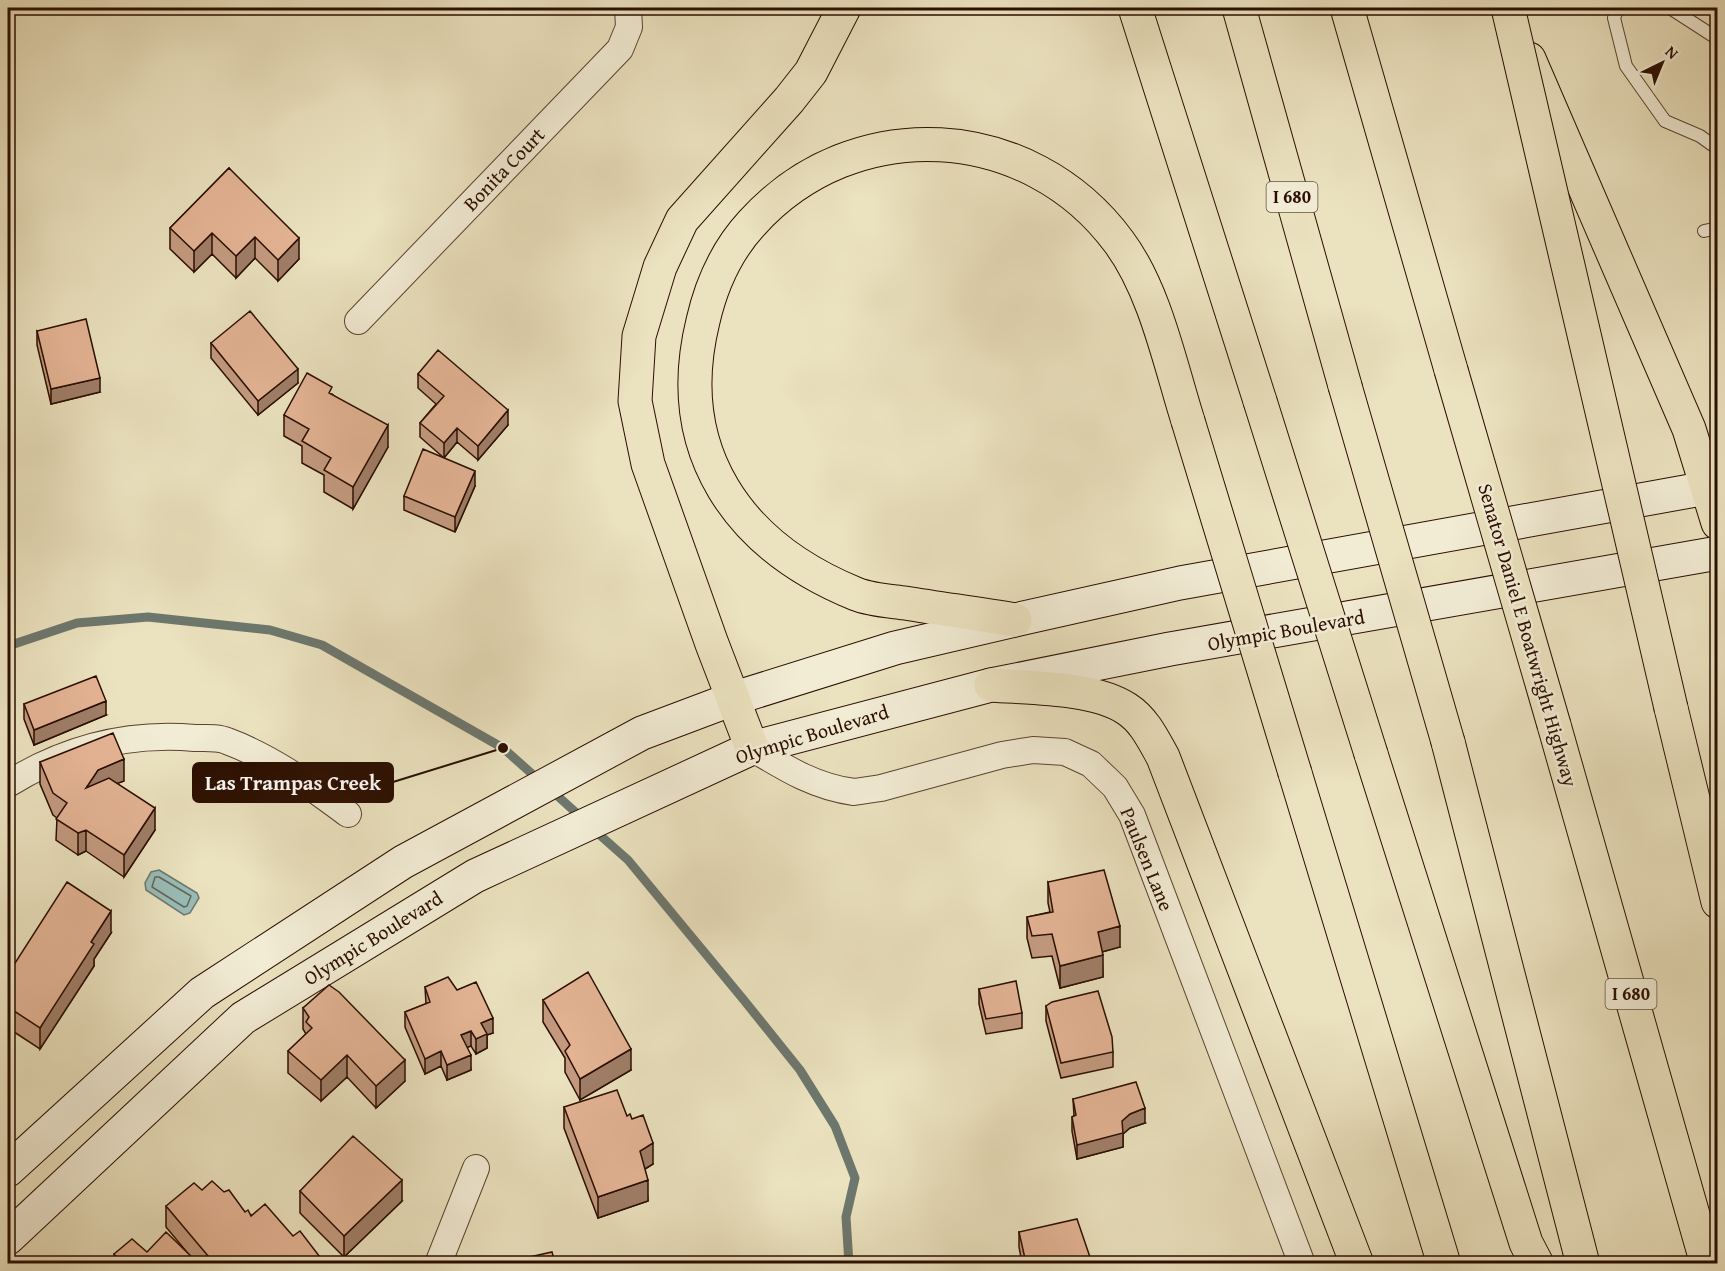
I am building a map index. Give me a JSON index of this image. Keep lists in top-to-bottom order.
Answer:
{
  "streets": {
    "highway": ["I 680", "Senator Daniel E Boatwright Highway"],
    "main road": ["Olympic Boulevard"],
    "street": ["Bonita Court", "Paulsen Lane"]
  },
  "crossings": [
    ["Olympic Boulevard", "Paulsen Lane"]
  ],
  "places": ["Las Trampas Creek"],
  "north": "top right"
}
